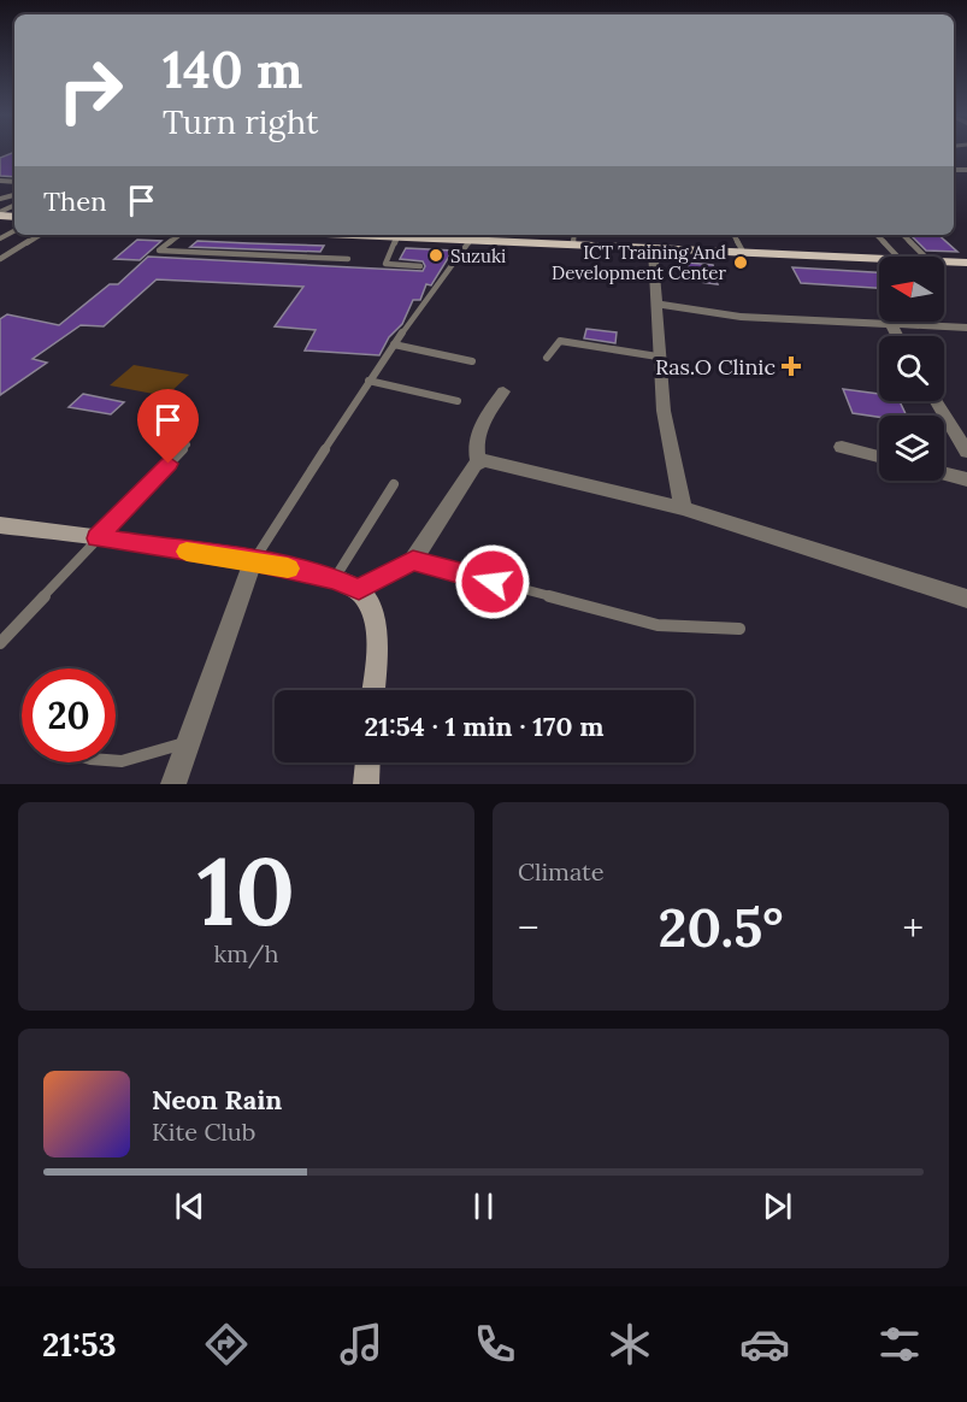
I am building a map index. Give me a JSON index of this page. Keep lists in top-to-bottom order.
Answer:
{
  "places": {
    "other": ["Suzuki", "ICT Training And Development Center"],
    "health": ["Ras.O Clinic"]
  },
  "north": "left",
  "page": {
    "turn": ["140 m", "Turn right"],
    "then": "Then",
    "limit": "20",
    "trip": "21:54 · 1 min · 170 m",
    "tile": [
      ["10", "km/h"],
      "Climate"
    ],
    "heat": ["−", "20.5°", "+"],
    "song": ["Neon Rain", "Kite Club"],
    "tabs": "21:53"
  }
}
